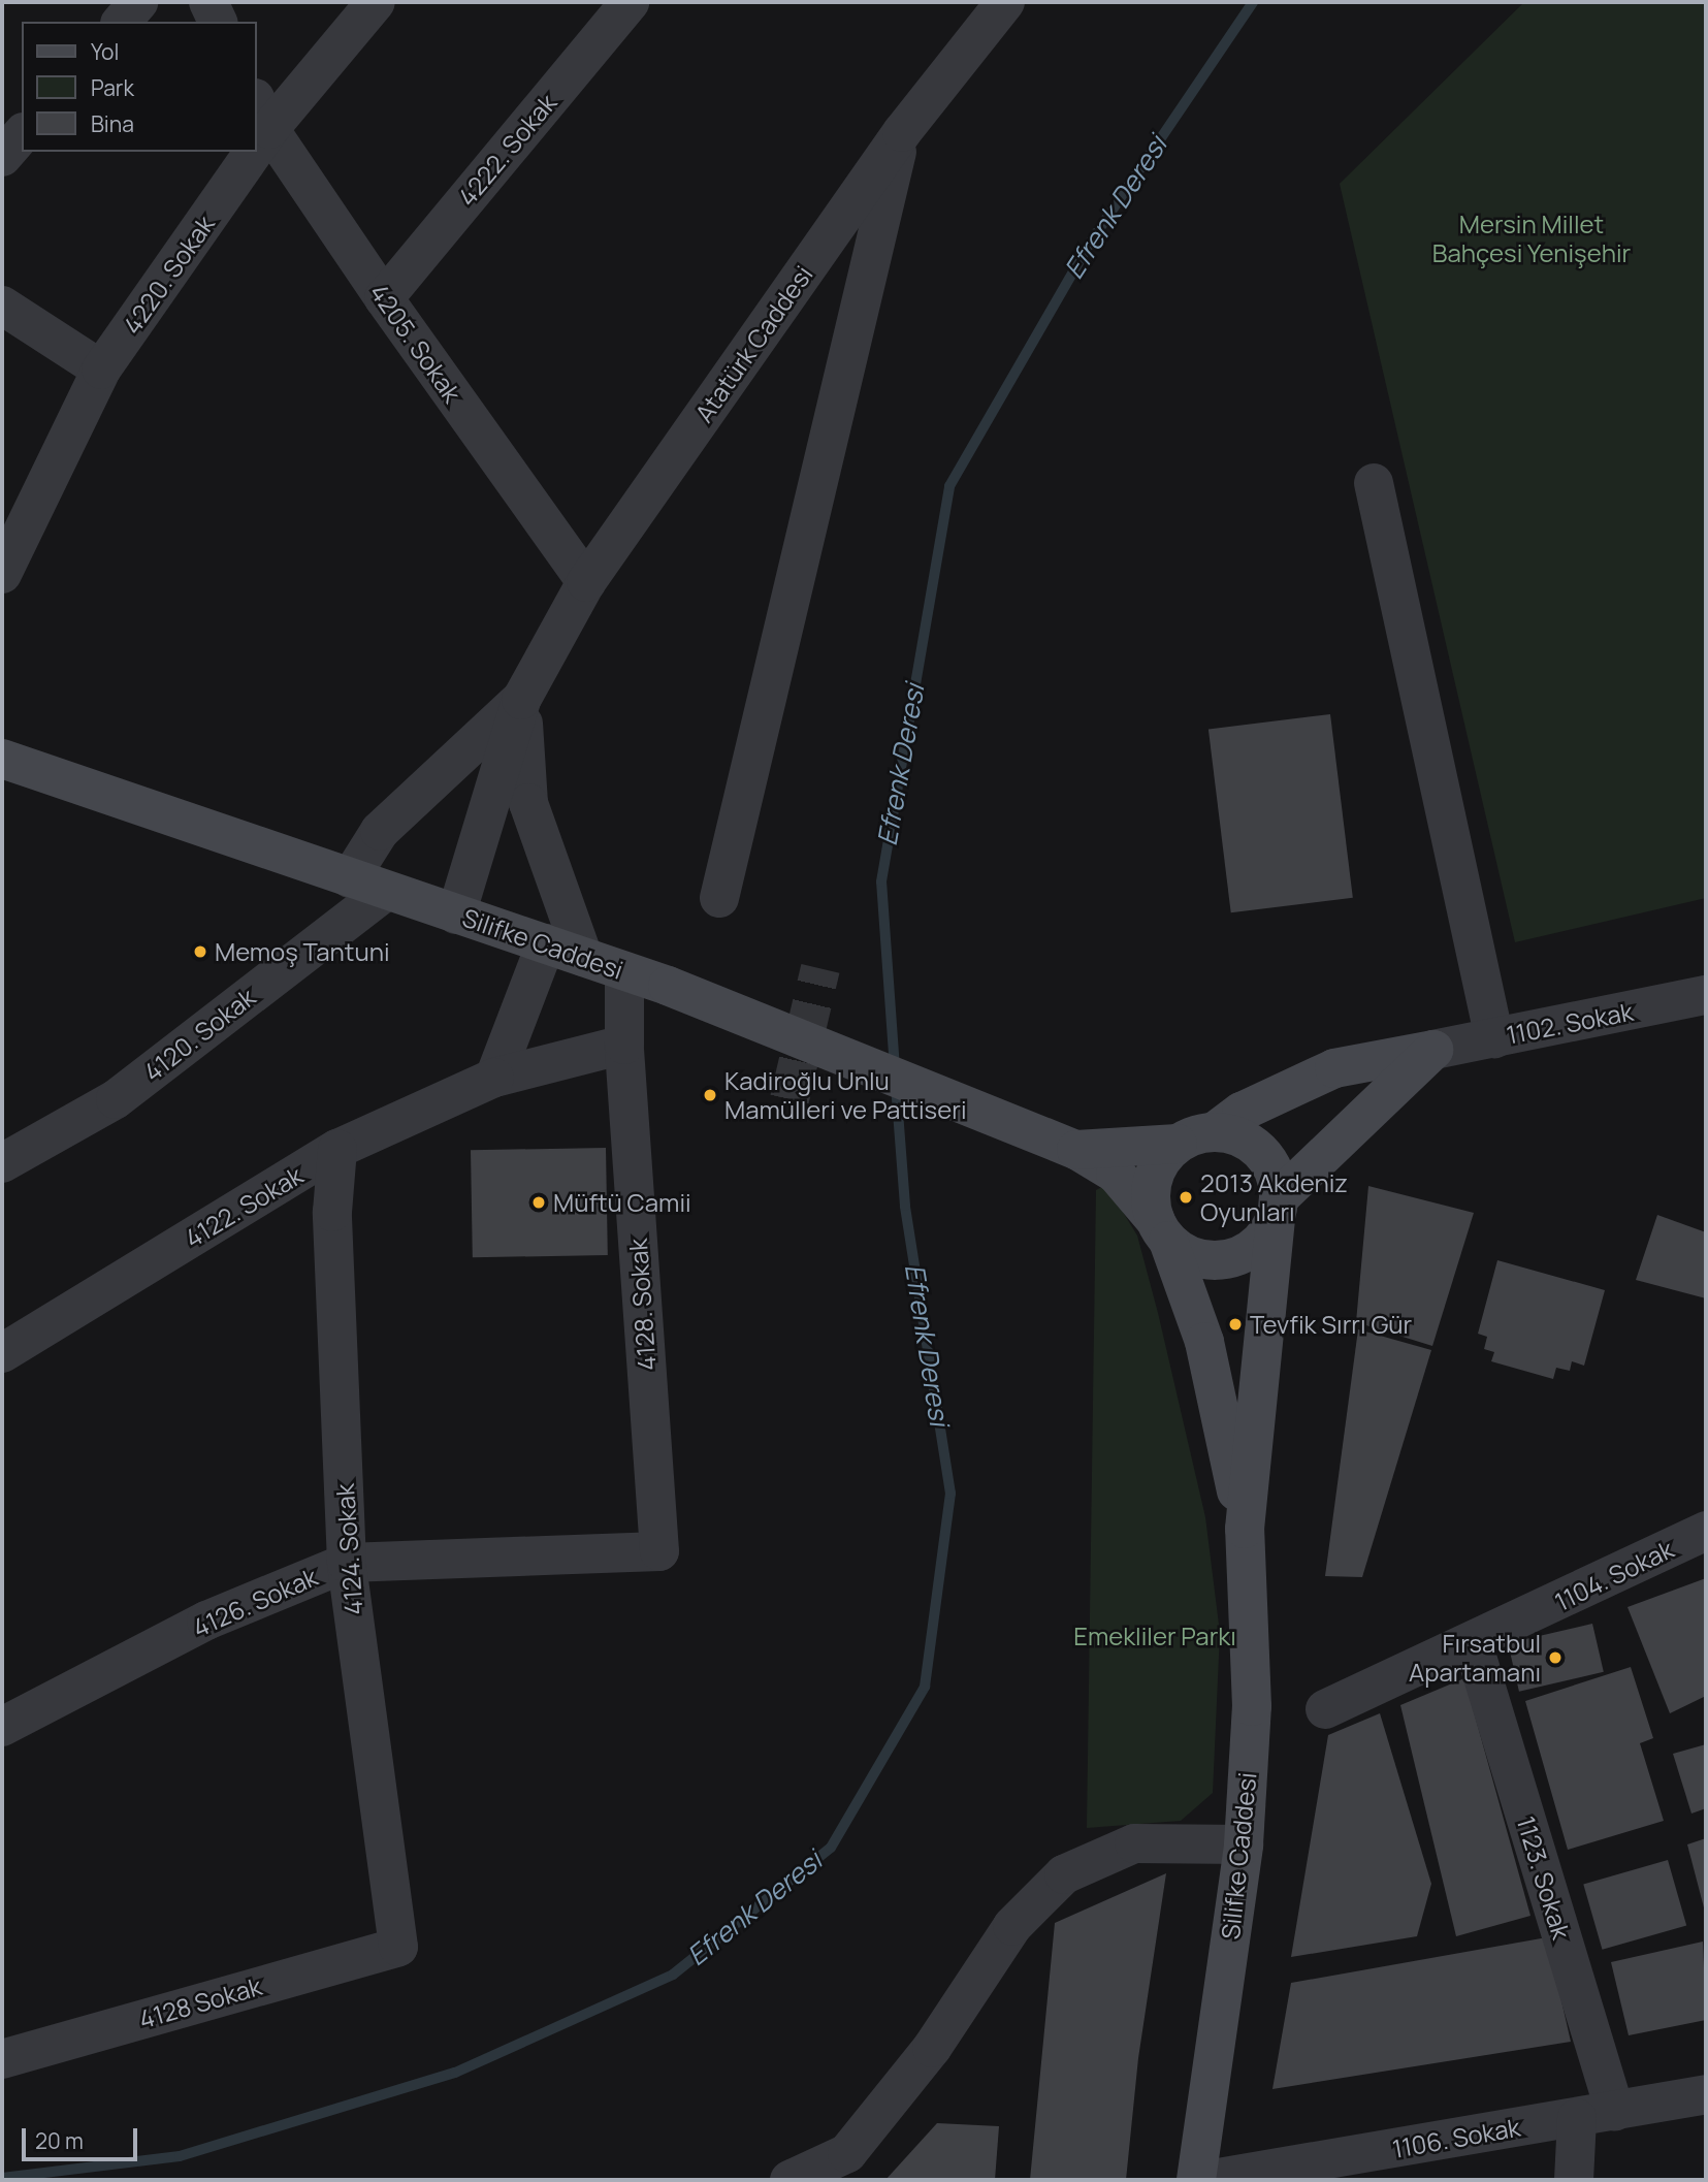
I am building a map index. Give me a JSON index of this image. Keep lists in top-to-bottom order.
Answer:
{
  "streets": {
    "street": [
      "4222. Sokak",
      "4220. Sokak",
      "4205. Sokak",
      "Atatürk Caddesi",
      "Silifke Caddesi",
      "1102. Sokak",
      "4120. Sokak",
      "4122. Sokak",
      "4128. Sokak",
      "4124. Sokak",
      "1104. Sokak",
      "4126. Sokak",
      "1123. Sokak",
      "4128 Sokak",
      "1106. Sokak"
    ]
  },
  "crossings": [
    ["4222. Sokak", "4205. Sokak"],
    ["4220. Sokak", "4205. Sokak"],
    ["4205. Sokak", "Atatürk Caddesi"],
    ["Atatürk Caddesi", "Silifke Caddesi"],
    ["Atatürk Caddesi", "4120. Sokak"],
    ["Silifke Caddesi", "4120. Sokak"],
    ["Silifke Caddesi", "4128. Sokak"],
    ["4122. Sokak", "4128. Sokak"],
    ["4122. Sokak", "4124. Sokak"],
    ["4128. Sokak", "4126. Sokak"],
    ["4124. Sokak", "4126. Sokak"],
    ["4124. Sokak", "4128 Sokak"],
    ["1104. Sokak", "1123. Sokak"],
    ["1123. Sokak", "1106. Sokak"]
  ],
  "water": ["Efrenk Deresi"],
  "parks": ["Mersin Millet Bahçesi Yenişehir", "Emekliler Parkı"],
  "places": [
    "Memoş Tantuni",
    "Kadiroğlu Unlu Mamülleri ve Pattiseri",
    "2013 Akdeniz Oyunları",
    "Müftü Camii",
    "Tevfik Sırrı Gür",
    "Fırsatbul Apartamanı"
  ],
  "legend": ["Yol", "Park", "Bina"],
  "scale_bar": "20 m"
}
